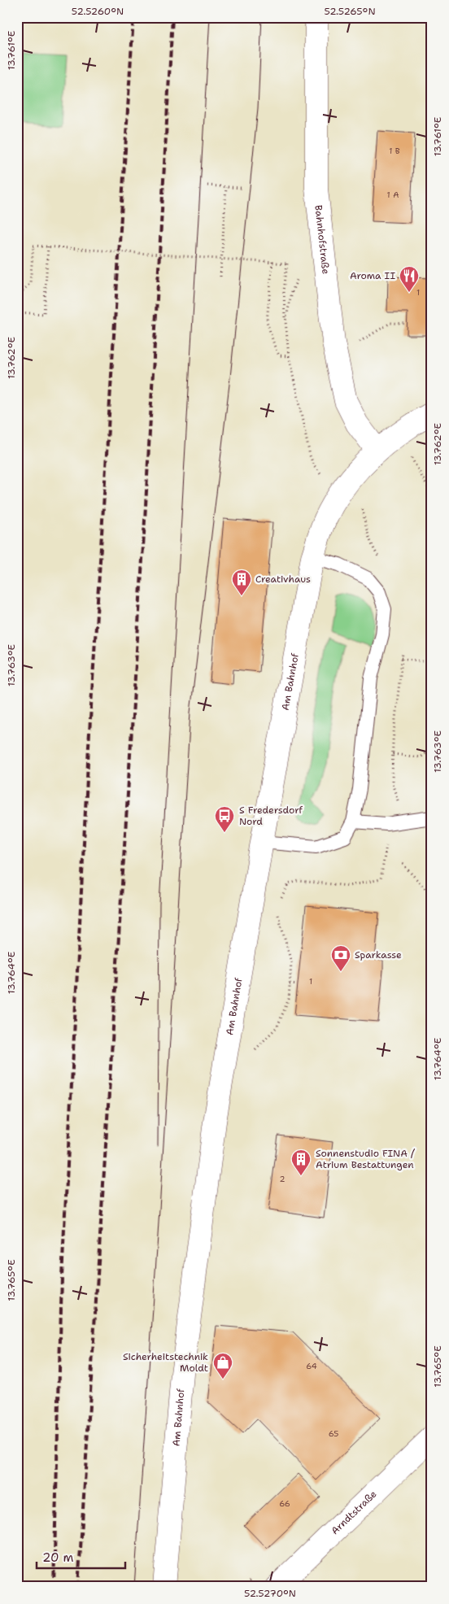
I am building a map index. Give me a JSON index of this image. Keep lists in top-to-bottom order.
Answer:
{
  "streets": {
    "main road": ["Bahnhofstraße", "Am Bahnhof", "Arndtstraße"]
  },
  "crossings": [
    ["Bahnhofstraße", "Am Bahnhof"]
  ],
  "places": {
    "restaurant": ["Aroma II"],
    "building": ["Creativhaus", "Sonnenstudio FINA / Atrium Bestattungen"],
    "bus stop": ["S Fredersdorf Nord"],
    "bank": ["Sparkasse"],
    "shop": ["Sicherheitstechnik Moldt"]
  },
  "house_numbers": [
    "1 B",
    "1 A",
    "1",
    "1",
    "2",
    "64",
    "65",
    "66"
  ],
  "scale_bar": "20 m",
  "coordinates": [
    "52.5260°N",
    "52.5265°N",
    "13.761°E",
    "13.762°E",
    "13.763°E",
    "13.764°E",
    "13.765°E",
    "52.5270°N"
  ]
}
